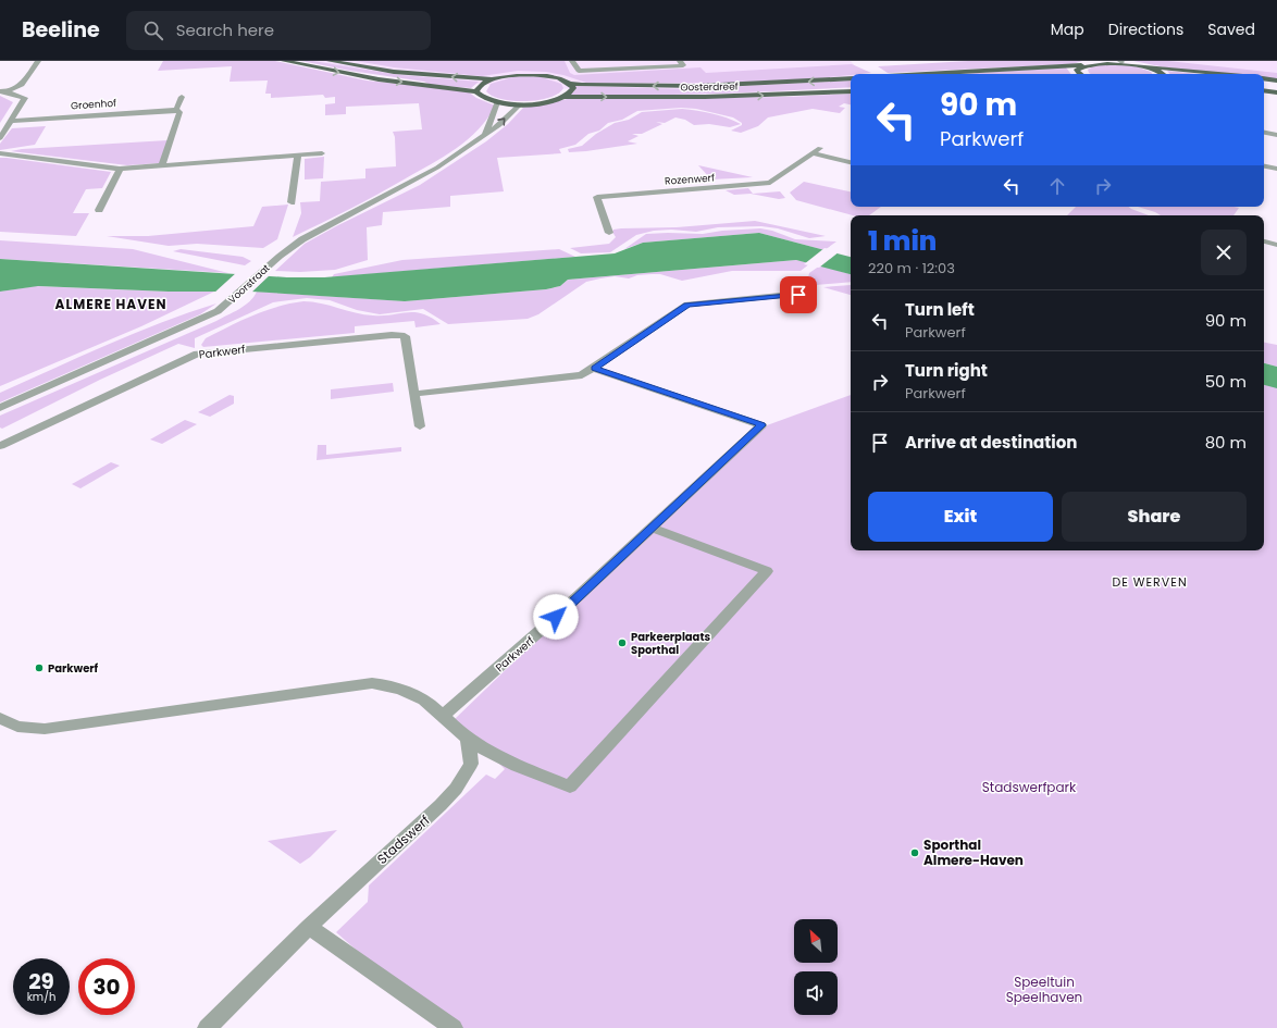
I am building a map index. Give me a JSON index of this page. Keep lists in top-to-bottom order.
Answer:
{
  "streets": {
    "main road": ["Oosterdreef"],
    "street": [
      "Groenhof",
      "Rozenwerf",
      "Voorstraat",
      "Parkwerf",
      "Stadswerf"
    ]
  },
  "crossings": [
    ["Oosterdreef", "Voorstraat"]
  ],
  "districts": ["ALMERE HAVEN", "DE WERVEN"],
  "parks": ["Stadswerfpark", "Speeltuin Speelhaven"],
  "places": ["Parkeerplaats Sporthal", "Parkwerf", "Sporthal Almere-Haven"],
  "north": "top left",
  "page": {
    "header": "Beeline",
    "search": "Search here",
    "nav": ["Map", "Directions", "Saved"],
    "turn": ["90 m", "Parkwerf"],
    "heading": ["1 min", "220 m · 12:03"],
    "list": [
      {
        "name": "Turn left",
        "note": "Parkwerf",
        "value": "90 m"
      },
      {
        "name": "Turn right",
        "note": "Parkwerf",
        "value": "50 m"
      },
      {
        "name": "Arrive at destination",
        "value": "80 m"
      }
    ],
    "buttons": ["Exit", "Share"],
    "speed": "29 km/h",
    "limit": "30"
  }
}
